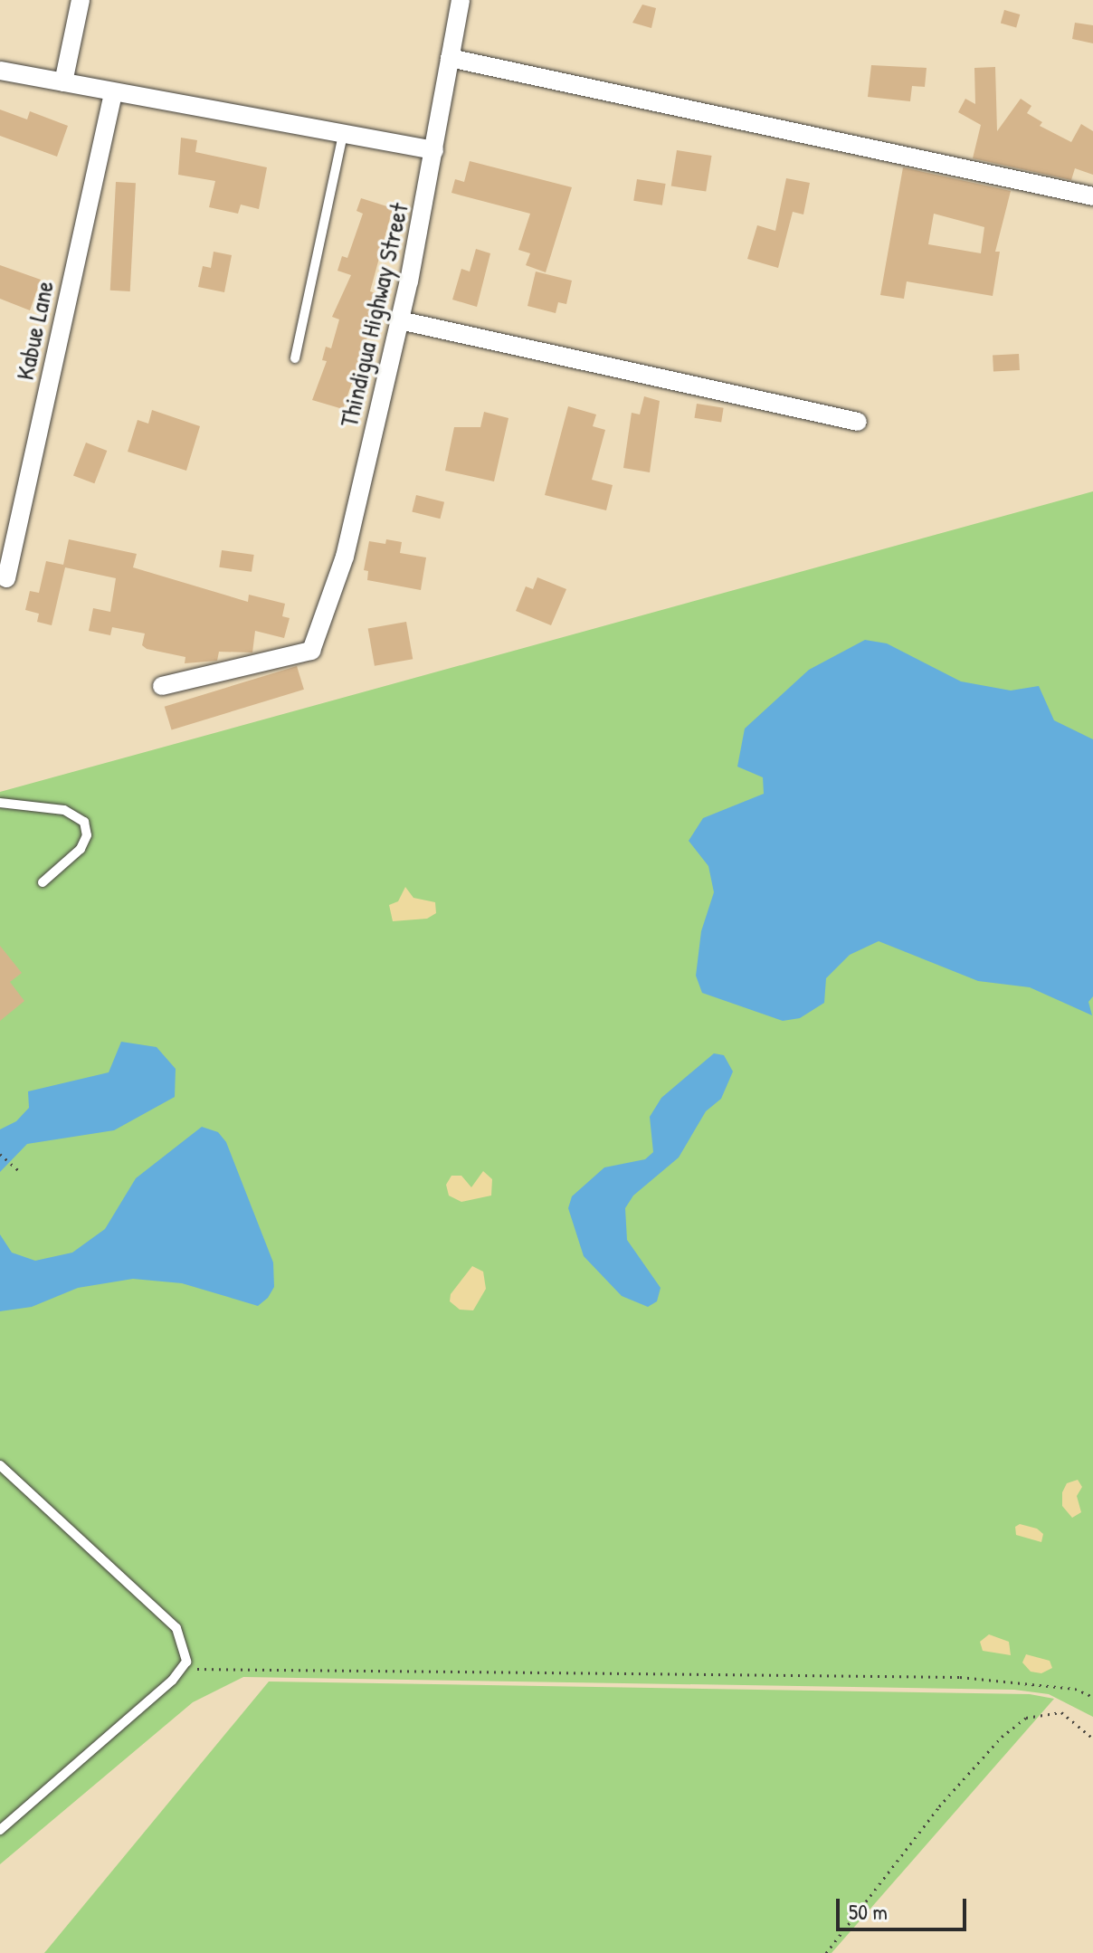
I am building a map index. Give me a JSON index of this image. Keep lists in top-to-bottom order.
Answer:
{
  "streets": {
    "street": ["Thindigua Highway Street", "Kabue Lane"]
  },
  "scale_bar": "50 m"
}
